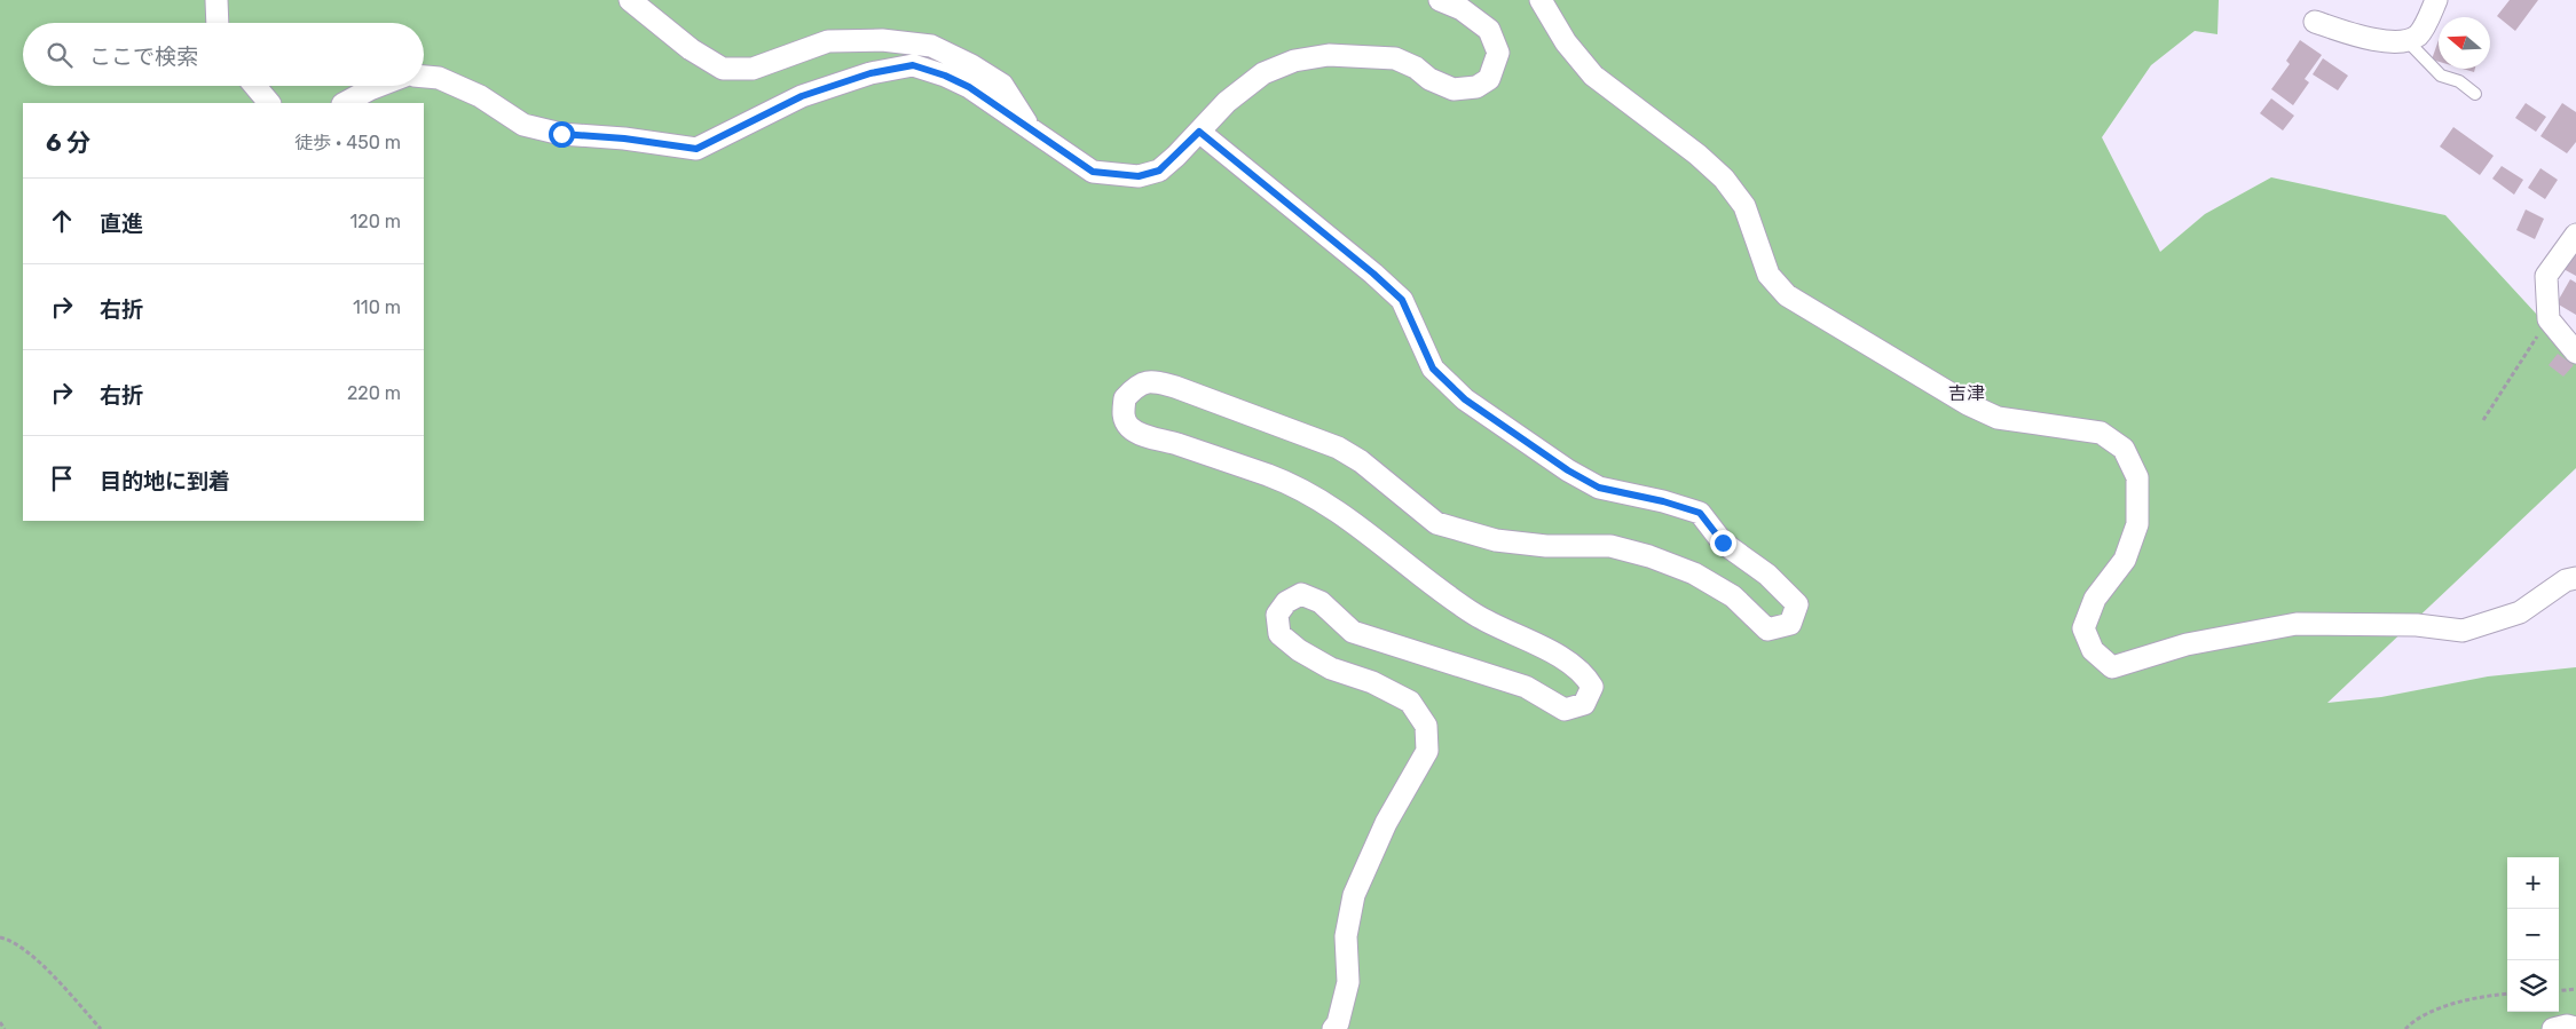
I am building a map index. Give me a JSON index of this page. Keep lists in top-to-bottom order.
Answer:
{
  "districts": ["吉津"],
  "north": "left",
  "page": {
    "search": "ここで検索",
    "heading": ["6 分", "徒歩 · 450 m"],
    "list": [
      ["直進", "120 m"],
      ["右折", "110 m"],
      ["右折", "220 m"],
      "目的地に到着"
    ],
    "map_buttons": ["+", "−"]
  }
}
